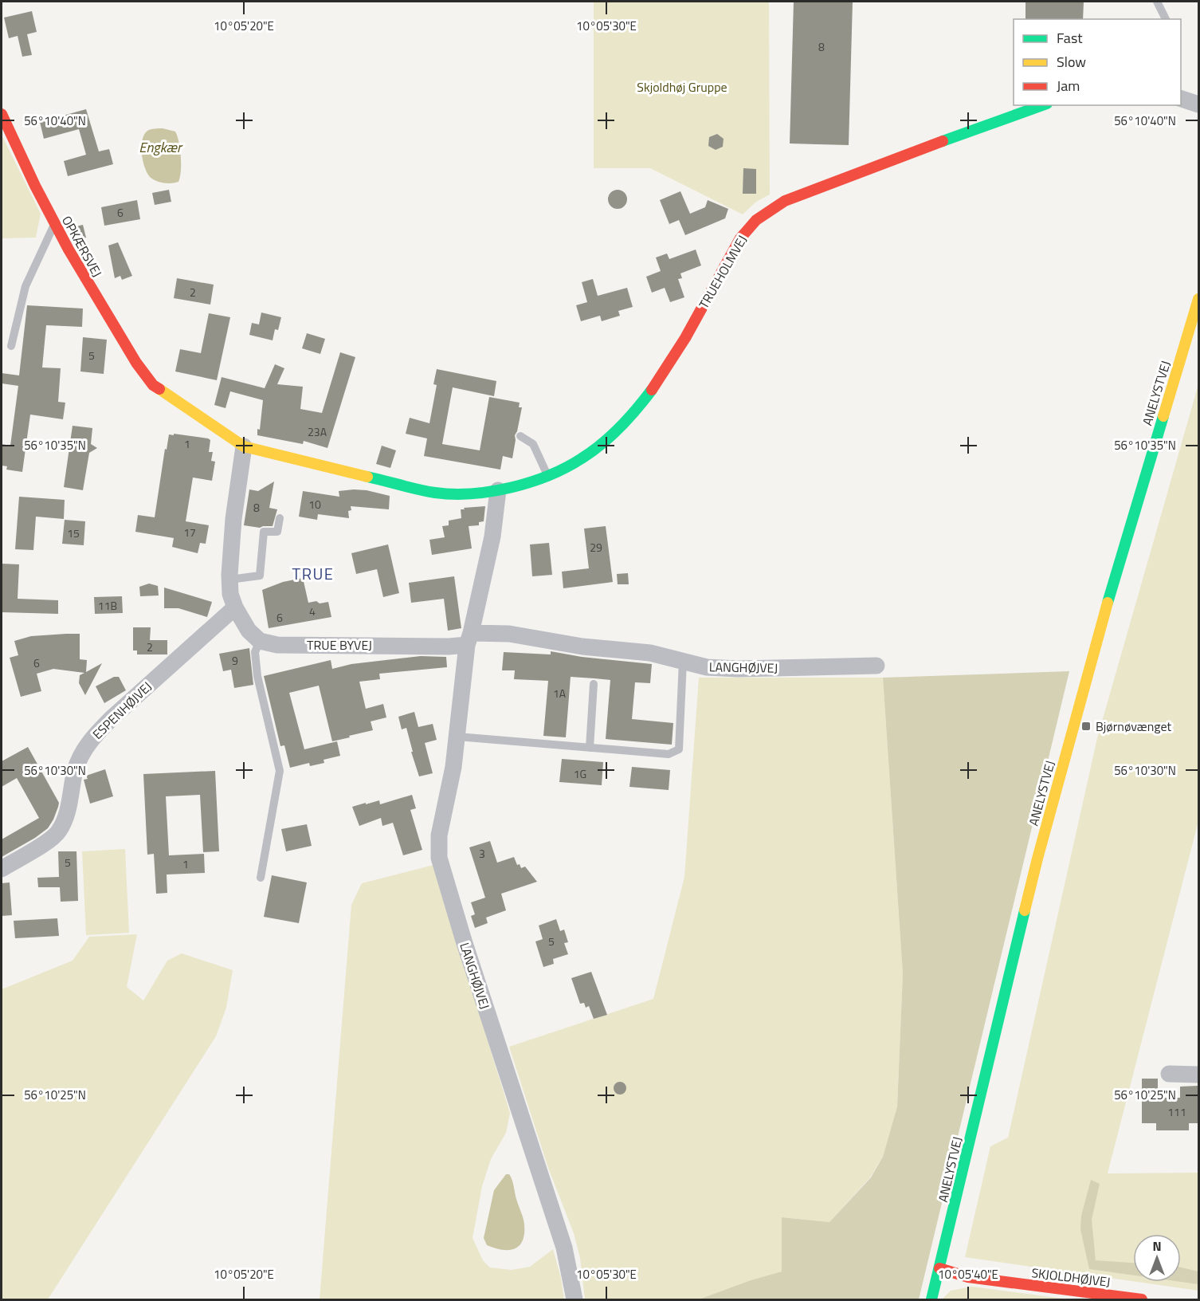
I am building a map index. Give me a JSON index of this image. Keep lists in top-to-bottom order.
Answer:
{
  "streets": {
    "street": [
      "OPKÆRSVEJ",
      "TRUEHOLMVEJ",
      "ANELYSTVEJ",
      "TRUE BYVEJ",
      "LANGHØJVEJ",
      "ESPENHØJVEJ",
      "SKJOLDHØJVEJ"
    ]
  },
  "crossings": [
    ["ANELYSTVEJ", "SKJOLDHØJVEJ"],
    ["TRUE BYVEJ", "LANGHØJVEJ"]
  ],
  "districts": ["TRUE"],
  "water": ["Engkær"],
  "parks": ["Skjoldhøj Gruppe"],
  "places": {
    "transit": ["Bjørnøvænget"]
  },
  "house_numbers": [
    "8",
    "6",
    "2",
    "5",
    "23A",
    "1",
    "10",
    "8",
    "17",
    "15",
    "29",
    "11B",
    "4",
    "6",
    "2",
    "9",
    "6",
    "1A",
    "1G",
    "3",
    "5",
    "1",
    "5",
    "111"
  ],
  "legend": ["Fast", "Slow", "Jam"],
  "north": "top",
  "coordinates": [
    "10°05'20\"E",
    "10°05'30\"E",
    "56°10'40\"N",
    "56°10'35\"N",
    "56°10'30\"N",
    "56°10'25\"N",
    "10°05'40\"E"
  ]
}
